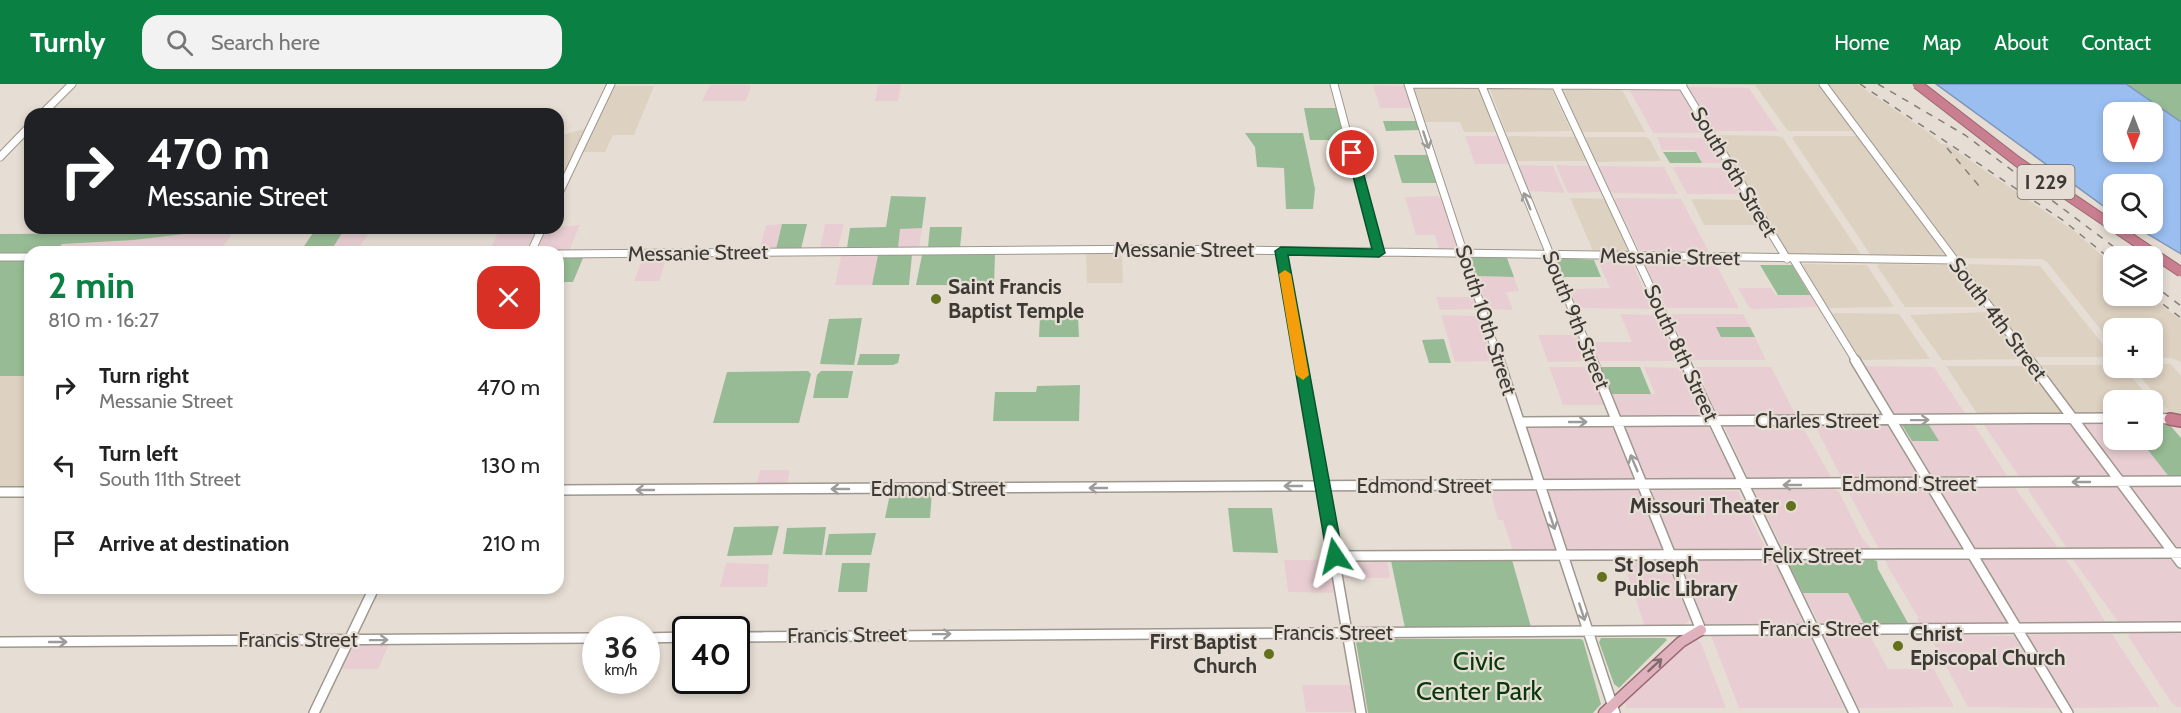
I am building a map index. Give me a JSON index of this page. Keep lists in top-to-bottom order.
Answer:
{
  "streets": {
    "highway": ["I 229"],
    "main road": ["Messanie Street", "South 10th Street"],
    "street": [
      "South 6th Street",
      "South 4th Street",
      "South 9th Street",
      "South 8th Street",
      "Charles Street",
      "Edmond Street",
      "Felix Street",
      "Francis Street"
    ]
  },
  "crossings": [
    ["South 6th Street", "Messanie Street"],
    ["South 6th Street", "Charles Street"],
    ["South 6th Street", "Edmond Street"],
    ["South 6th Street", "Felix Street"],
    ["South 6th Street", "Francis Street"],
    ["Messanie Street", "South 4th Street"],
    ["Messanie Street", "South 10th Street"],
    ["Messanie Street", "South 9th Street"],
    ["Messanie Street", "South 8th Street"],
    ["South 4th Street", "Charles Street"],
    ["South 4th Street", "Edmond Street"],
    ["South 4th Street", "Felix Street"],
    ["South 10th Street", "Charles Street"],
    ["South 10th Street", "Edmond Street"],
    ["South 10th Street", "Felix Street"],
    ["South 10th Street", "Francis Street"],
    ["South 9th Street", "Charles Street"],
    ["South 9th Street", "Edmond Street"],
    ["South 9th Street", "Felix Street"],
    ["South 9th Street", "Francis Street"],
    ["South 8th Street", "Charles Street"],
    ["South 8th Street", "Edmond Street"],
    ["South 8th Street", "Felix Street"],
    ["South 8th Street", "Francis Street"]
  ],
  "one_way": [
    "South 10th Street",
    "South 9th Street",
    "Charles Street",
    "Edmond Street",
    "Francis Street"
  ],
  "parks": ["Civic Center Park"],
  "places": [
    "Saint Francis Baptist Temple",
    "Missouri Theater",
    "St Joseph Public Library",
    "Christ Episcopal Church",
    "First Baptist Church"
  ],
  "north": "bottom",
  "page": {
    "header": "Turnly",
    "search": "Search here",
    "nav": [
      "Home",
      "Map",
      "About",
      "Contact"
    ],
    "map_buttons": ["+", "−"],
    "turn": ["470 m", "Messanie Street"],
    "heading": ["2 min", "810 m · 16:27"],
    "list": [
      {
        "name": "Turn right",
        "note": "Messanie Street",
        "value": "470 m"
      },
      {
        "name": "Turn left",
        "note": "South 11th Street",
        "value": "130 m"
      },
      {
        "name": "Arrive at destination",
        "value": "210 m"
      }
    ],
    "speed": "36 km/h",
    "limit": "40"
  }
}
